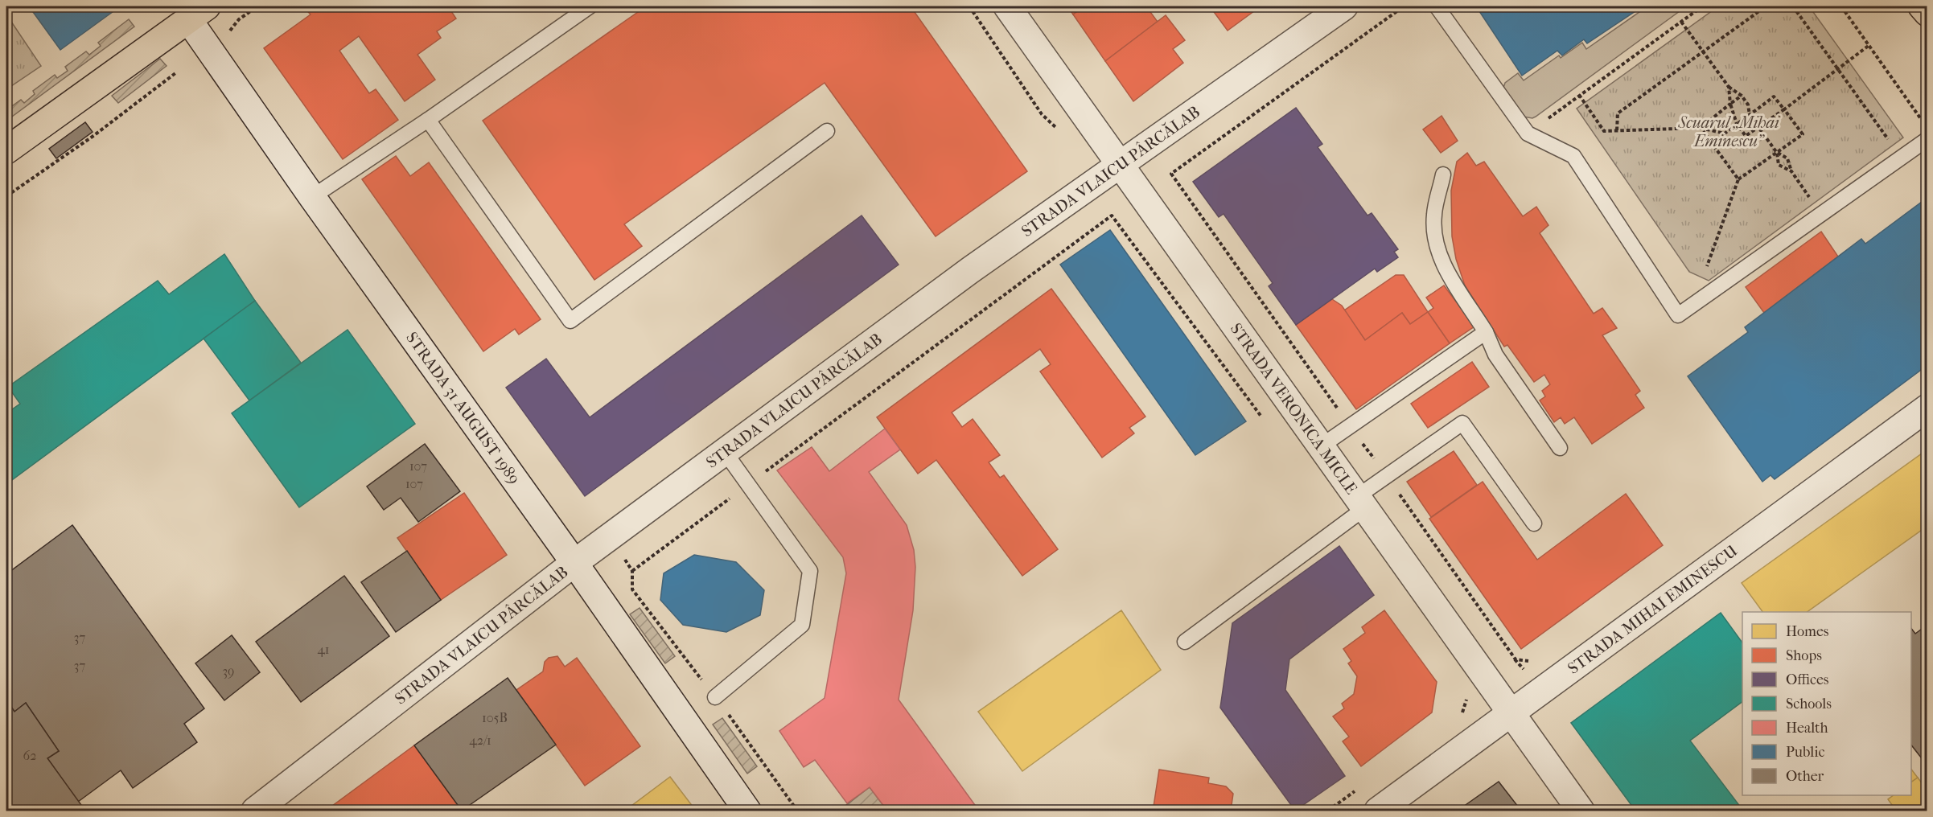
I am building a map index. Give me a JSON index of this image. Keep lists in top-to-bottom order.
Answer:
{
  "streets": {
    "street": [
      "STRADA VLAICU PÂRCĂLAB",
      "STRADA 31 AUGUST 1989",
      "STRADA VERONICA MICLE",
      "STRADA MIHAI EMINESCU"
    ]
  },
  "crossings": [
    ["STRADA VLAICU PÂRCĂLAB", "STRADA 31 AUGUST 1989"],
    ["STRADA VLAICU PÂRCĂLAB", "STRADA VERONICA MICLE"],
    ["STRADA VERONICA MICLE", "STRADA MIHAI EMINESCU"]
  ],
  "parks": ["Scuarul „Mihai Eminescu”"],
  "house_numbers": [
    "107",
    "107",
    "37",
    "41",
    "37",
    "39",
    "105B",
    "42/1",
    "62"
  ],
  "legend": [
    "Homes",
    "Shops",
    "Offices",
    "Schools",
    "Health",
    "Public",
    "Other"
  ]
}
